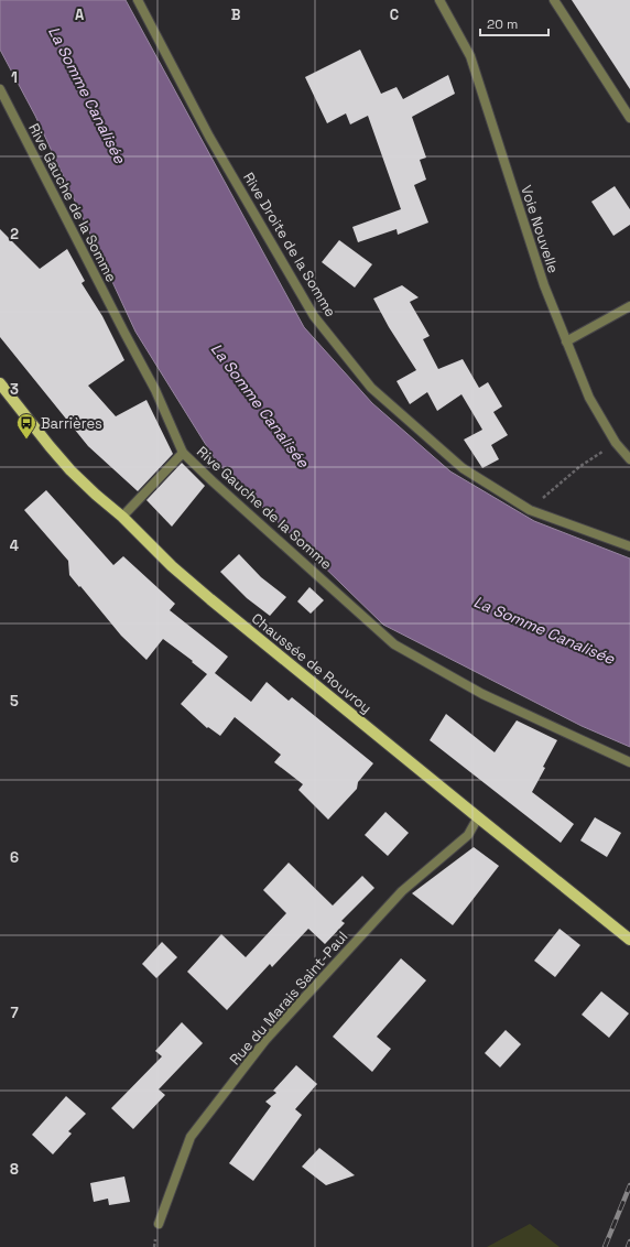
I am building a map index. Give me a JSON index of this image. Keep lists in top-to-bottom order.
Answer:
{
  "streets": {
    "main road": ["Chaussée de Rouvroy"],
    "street": [
      "Rive Gauche de la Somme",
      "Voie Nouvelle",
      "Rive Droite de la Somme",
      "Rue du Marais Saint-Paul"
    ]
  },
  "crossings": [
    ["Chaussée de Rouvroy", "Rue du Marais Saint-Paul"]
  ],
  "water": ["La Somme Canalisée"],
  "places": {
    "bus stop": ["Barrières"]
  },
  "scale_bar": "20 m",
  "grid": {
    "columns": ["A", "B", "C"],
    "rows": [
      "1",
      "2",
      "3",
      "4",
      "5",
      "6",
      "7",
      "8"
    ]
  }
}
